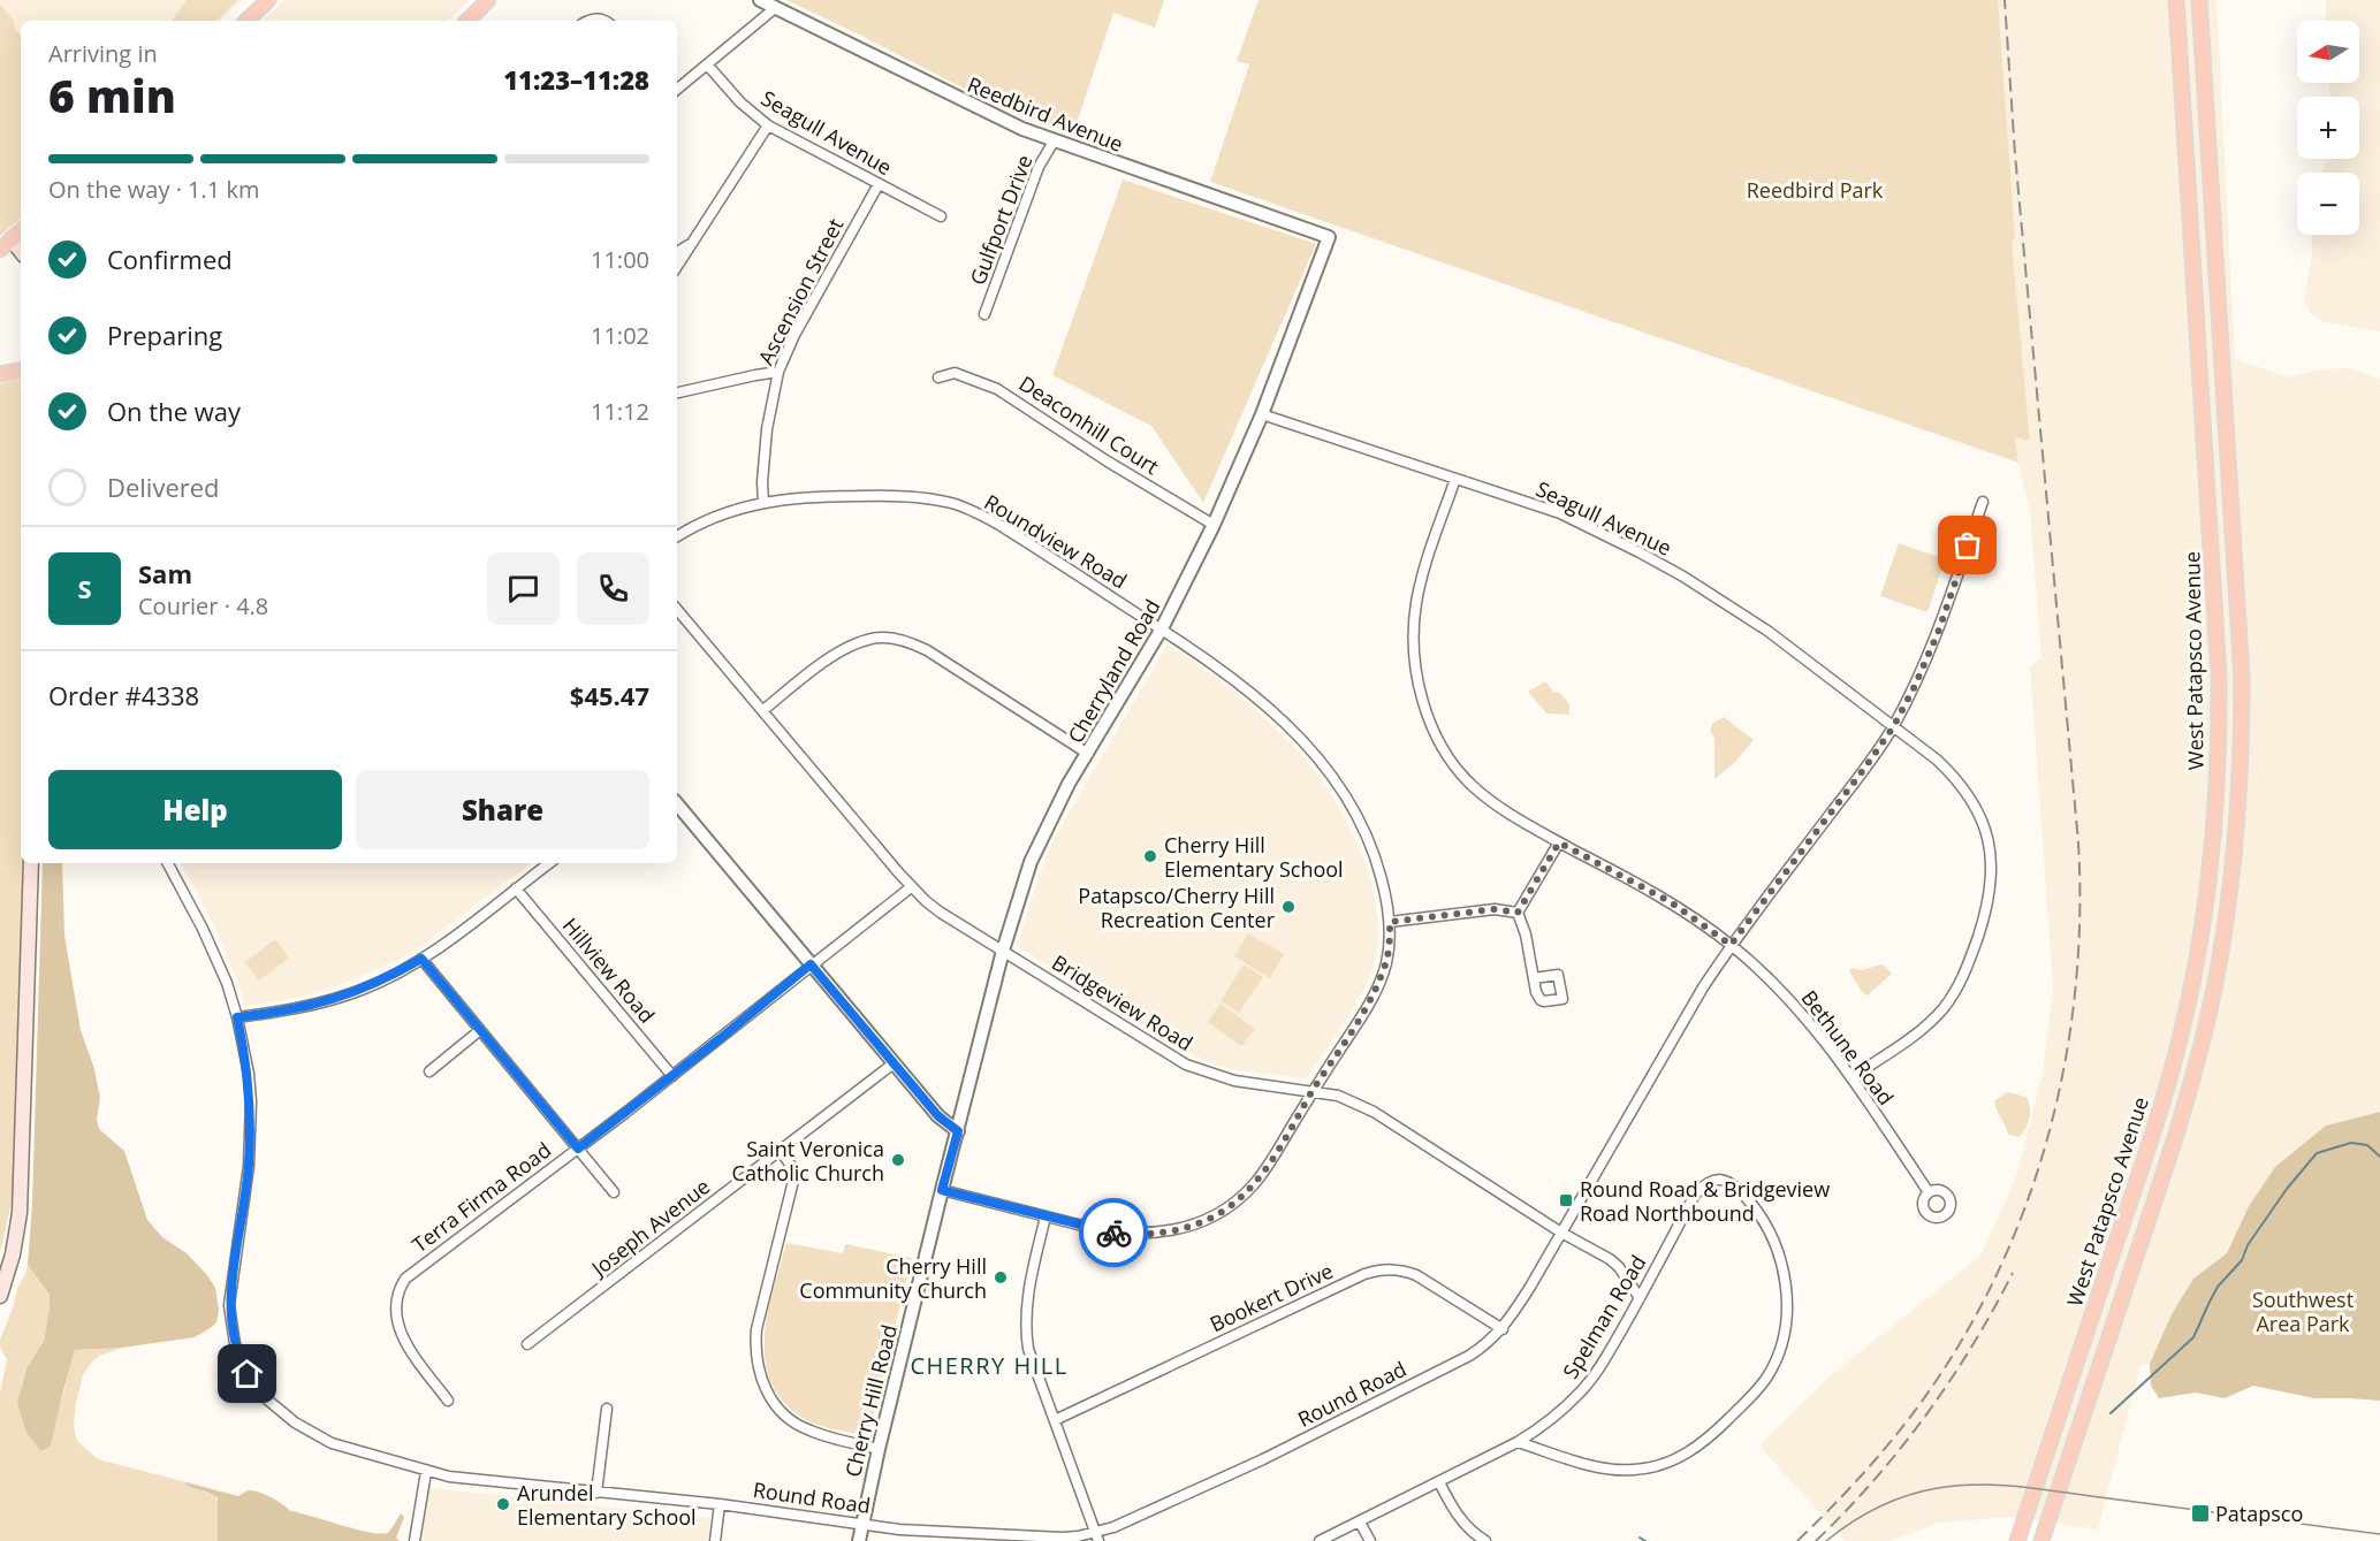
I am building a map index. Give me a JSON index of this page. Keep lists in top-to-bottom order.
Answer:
{
  "streets": {
    "main road": ["West Patapsco Avenue"],
    "street": [
      "Reedbird Avenue",
      "Seagull Avenue",
      "Gulfport Drive",
      "Ascension Street",
      "Deaconhill Court",
      "Roundview Road",
      "Cherryland Road",
      "Hillview Road",
      "Bridgeview Road",
      "Bethune Road",
      "Terra Firma Road",
      "Joseph Avenue",
      "Bookert Drive",
      "Spelman Road",
      "Round Road",
      "Cherry Hill Road"
    ]
  },
  "crossings": [
    ["Reedbird Avenue", "Gulfport Drive"],
    ["Reedbird Avenue", "Cherryland Road"],
    ["Seagull Avenue", "Ascension Street"],
    ["Seagull Avenue", "Cherryland Road"],
    ["Seagull Avenue", "Bethune Road"],
    ["Seagull Avenue", "Round Road"],
    ["Ascension Street", "Roundview Road"],
    ["Deaconhill Court", "Cherryland Road"],
    ["Roundview Road", "Cherryland Road"],
    ["Roundview Road", "Bridgeview Road"],
    ["Roundview Road", "Cherry Hill Road"],
    ["Cherryland Road", "Bridgeview Road"],
    ["Cherryland Road", "Cherry Hill Road"],
    ["Hillview Road", "Terra Firma Road"],
    ["Bridgeview Road", "Terra Firma Road"],
    ["Bridgeview Road", "Spelman Road"],
    ["Bridgeview Road", "Round Road"],
    ["Bethune Road", "Round Road"],
    ["Bookert Drive", "Round Road"],
    ["Round Road", "Cherry Hill Road"]
  ],
  "districts": ["CHERRY HILL"],
  "parks": ["Reedbird Park", "Southwest Area Park"],
  "places": {
    "other": [
      "Cherry Hill Elementary School",
      "Patapsco/Cherry Hill Recreation Center",
      "Saint Veronica Catholic Church",
      "Cherry Hill Community Church",
      "Arundel Elementary School"
    ],
    "transit": ["Round Road & Bridgeview Road Northbound", "Patapsco"]
  },
  "north": "left",
  "page": {
    "map_buttons": ["+", "−"],
    "heading": ["6 min", "Arriving in", "11:23–11:28"],
    "panel": [
      "Sam",
      "Courier · 4.8",
      "Order #4338",
      "$45.47"
    ],
    "bar": "On the way · 1.1 km",
    "list": [
      ["Confirmed", "11:00"],
      ["Preparing", "11:02"],
      ["On the way", "11:12"],
      "Delivered"
    ],
    "round": "S",
    "buttons": ["Help", "Share"]
  }
}
